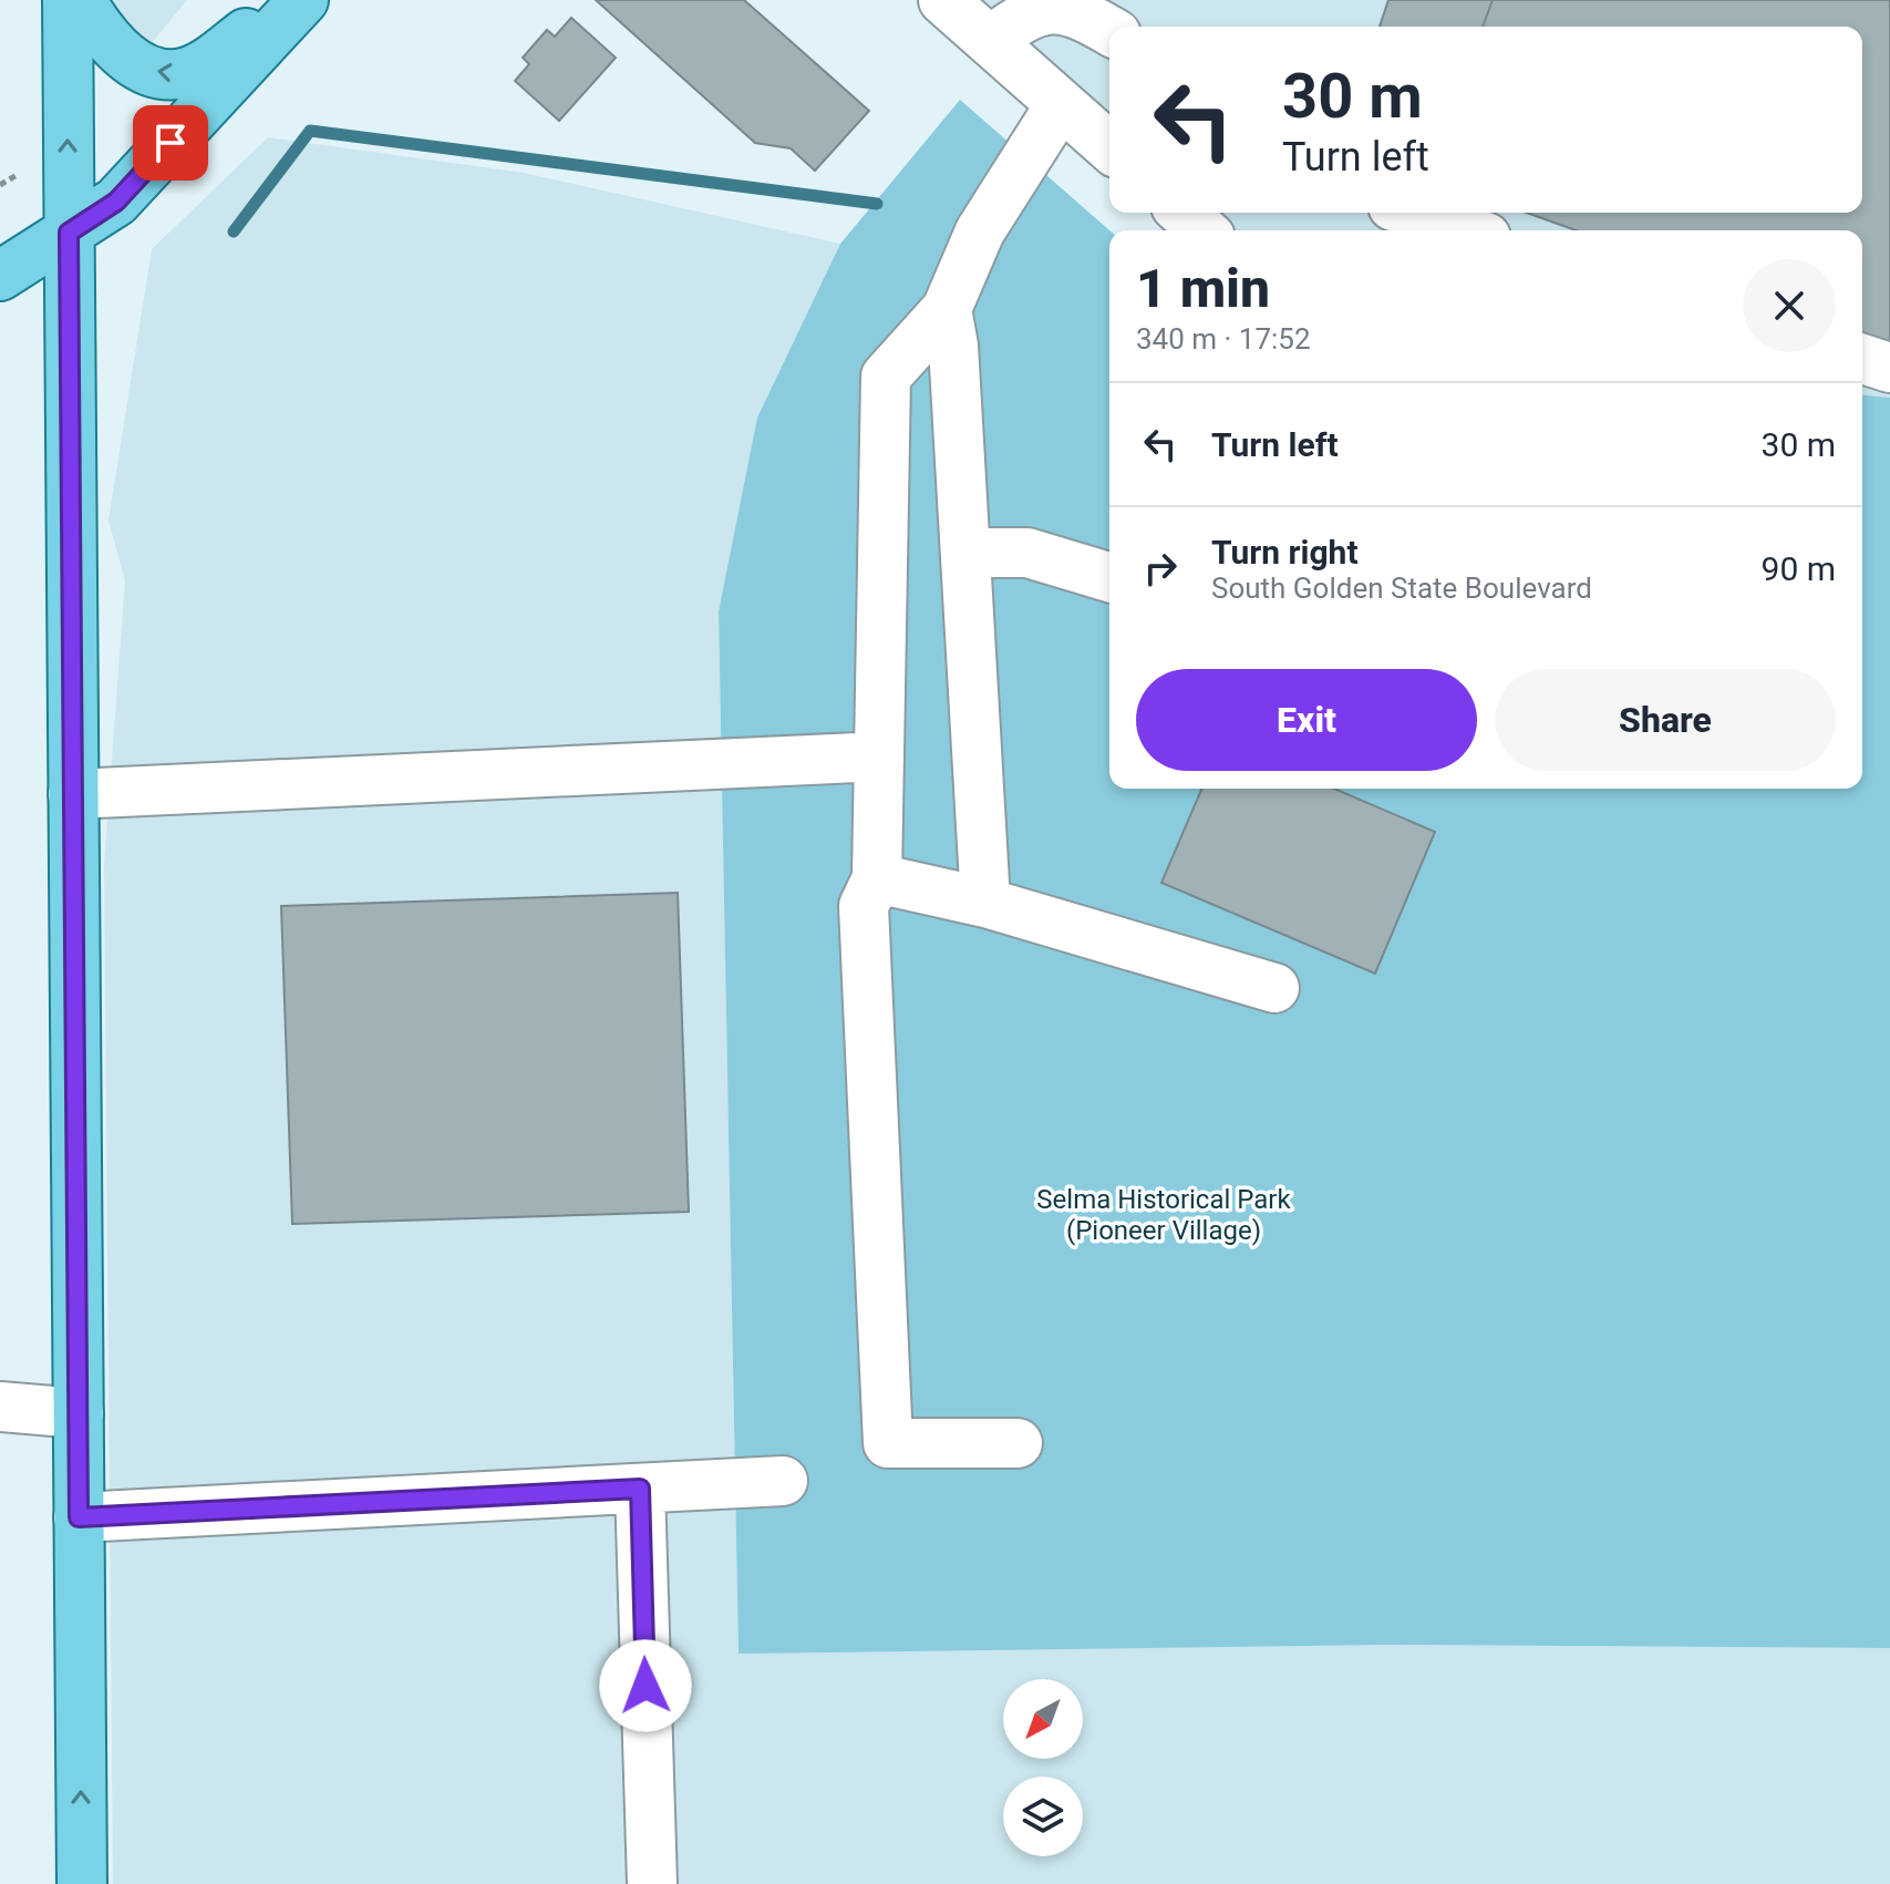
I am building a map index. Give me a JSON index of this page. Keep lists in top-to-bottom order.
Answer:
{
  "parks": ["Selma Historical Park (Pioneer Village)"],
  "north": "bottom left",
  "page": {
    "turn": ["30 m", "Turn left"],
    "heading": ["1 min", "340 m · 17:52"],
    "list": [
      {
        "name": "Turn left",
        "value": "30 m"
      },
      {
        "name": "Turn right",
        "note": "South Golden State Boulevard",
        "value": "90 m"
      }
    ],
    "buttons": ["Exit", "Share"]
  }
}
